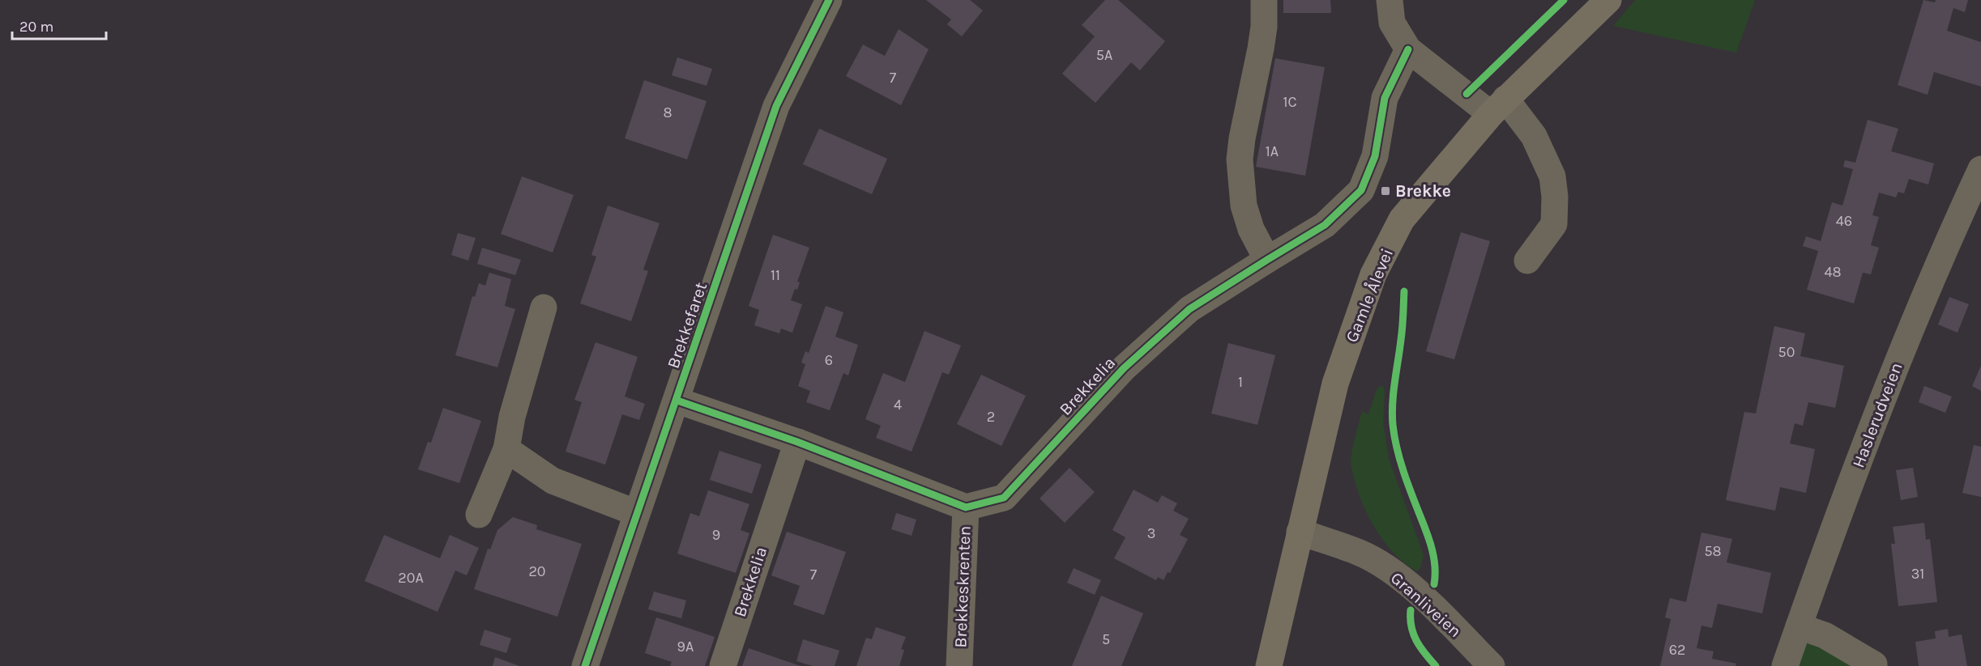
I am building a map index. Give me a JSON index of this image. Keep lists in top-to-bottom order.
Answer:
{
  "streets": {
    "main road": ["Gamle Ålevei"],
    "street": [
      "Brekkefaret",
      "Brekkelia",
      "Haslerudveien",
      "Brekkeskrenten",
      "Granliveien"
    ]
  },
  "crossings": [
    ["Gamle Ålevei", "Granliveien"],
    ["Brekkelia", "Brekkeskrenten"]
  ],
  "places": {
    "transit": ["Brekke"]
  },
  "house_numbers": [
    "5A",
    "7",
    "1C",
    "8",
    "1A",
    "46",
    "48",
    "11",
    "50",
    "6",
    "1",
    "4",
    "2",
    "3",
    "9",
    "58",
    "20",
    "31",
    "7",
    "20A",
    "5",
    "9A",
    "62"
  ],
  "scale_bar": "20 m"
}
